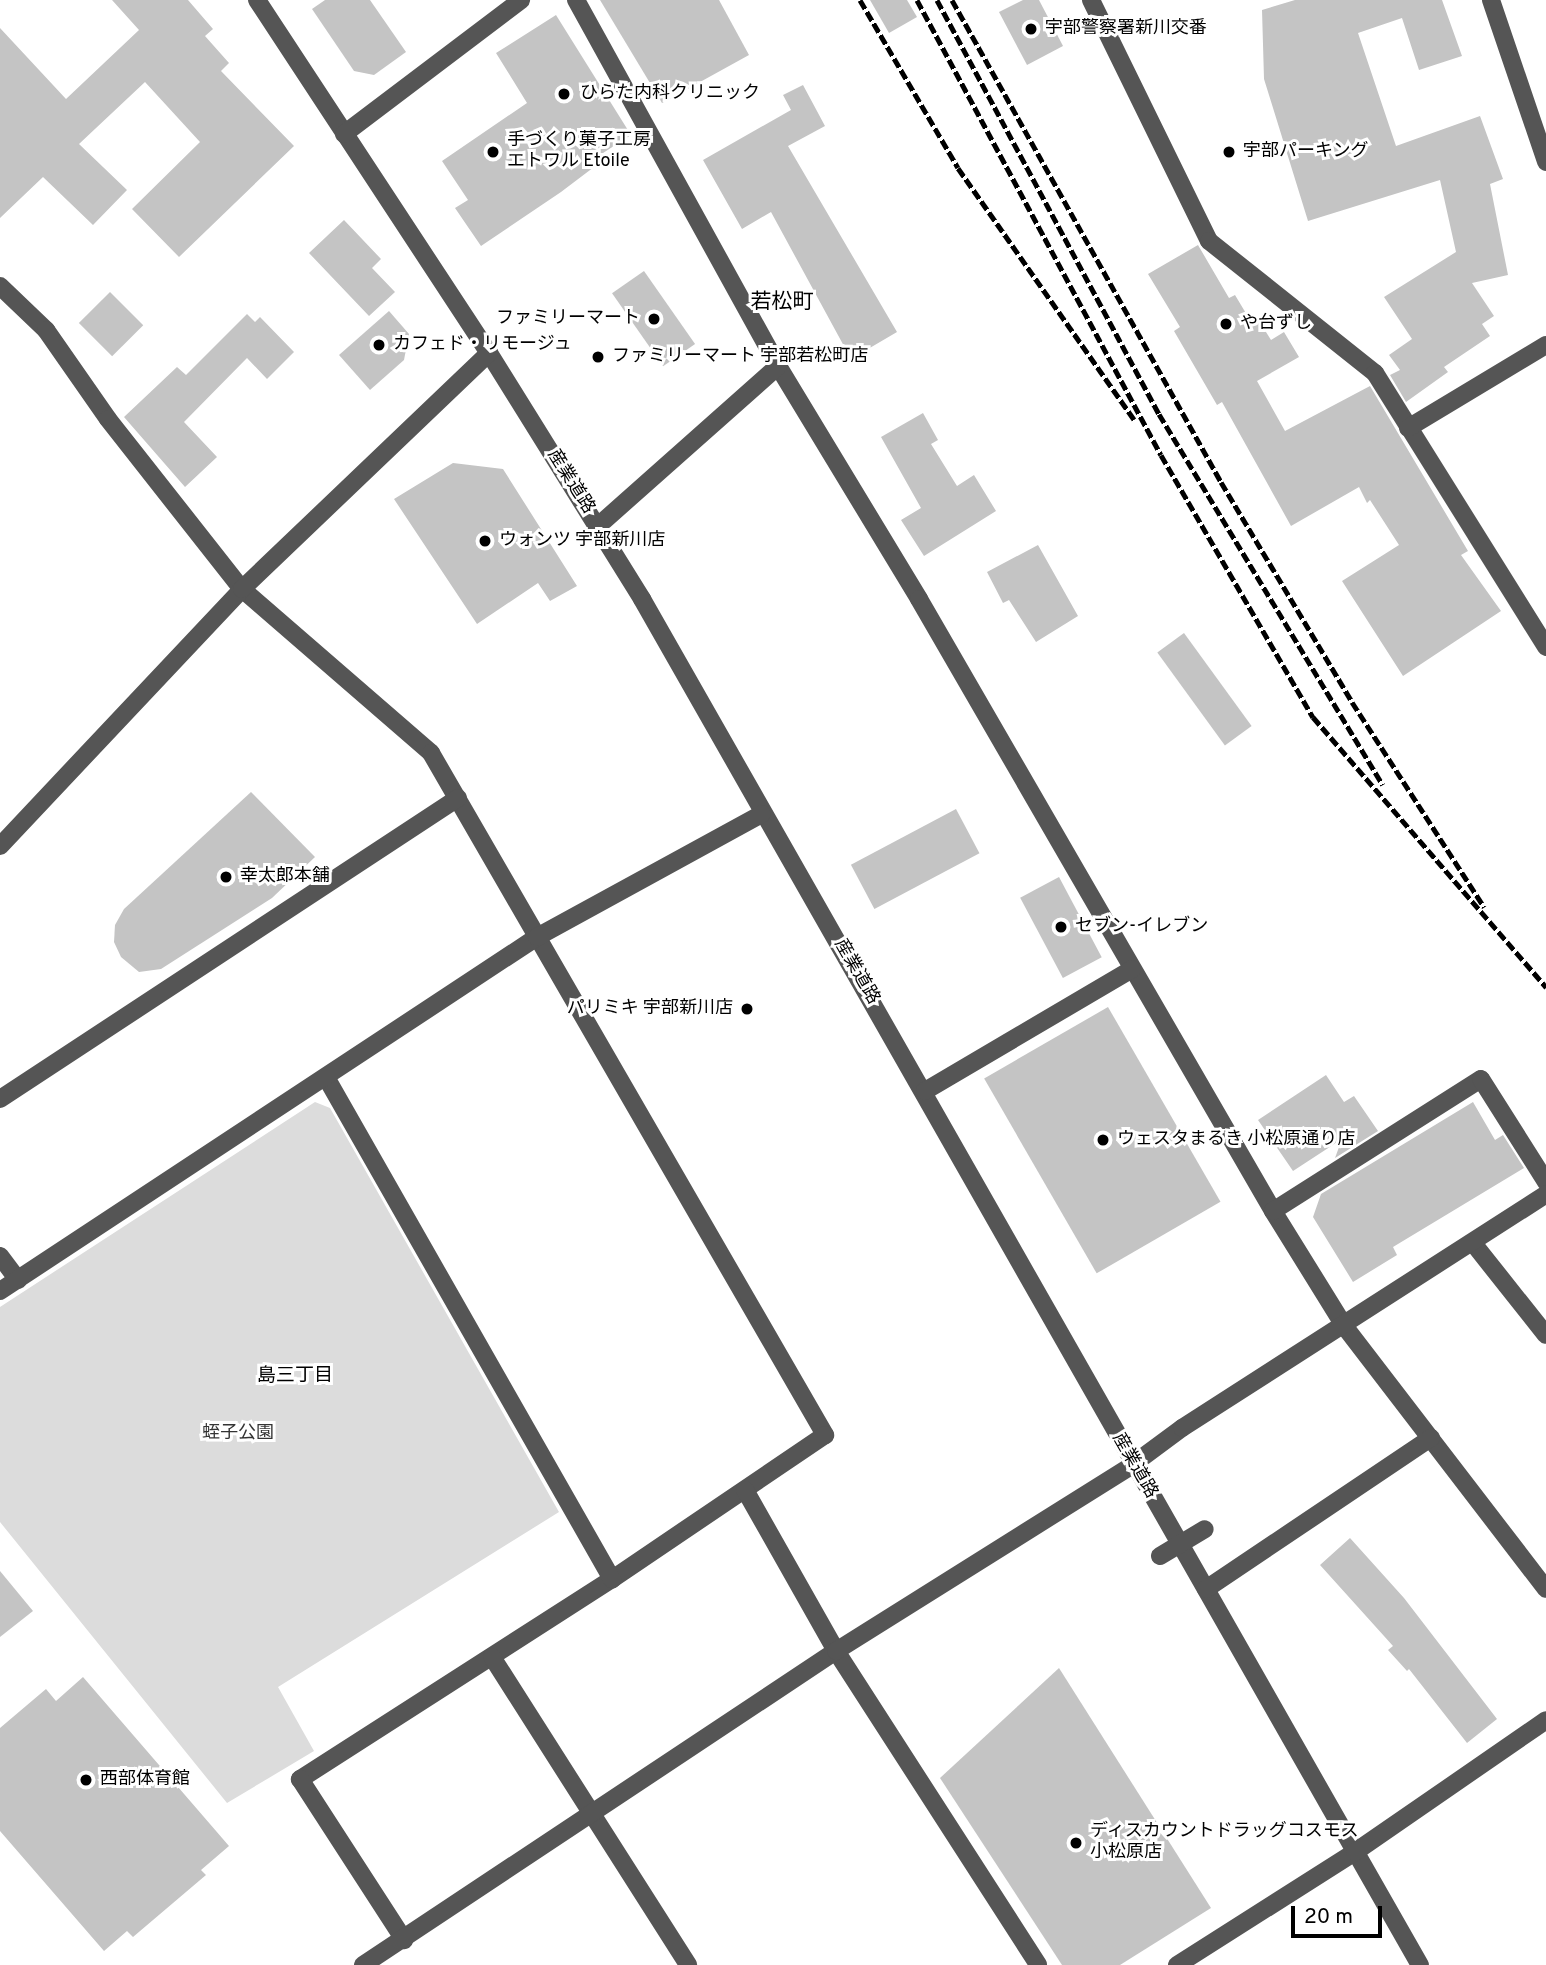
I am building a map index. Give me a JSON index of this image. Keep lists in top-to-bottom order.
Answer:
{
  "streets": {
    "street": ["産業道路"]
  },
  "districts": ["若松町", "島三丁目"],
  "parks": ["蛭子公園"],
  "places": [
    "宇部警察署新川交番",
    "ひらた内科クリニック",
    "手づくり菓子工房 エトワル Etoile",
    "宇部パーキング",
    "ファミリーマート",
    "や台ずし",
    "カフェド・リモージュ",
    "ファミリーマート 宇部若松町店",
    "ウォンツ 宇部新川店",
    "幸太郎本舗",
    "セブン-イレブン",
    "パリミキ 宇部新川店",
    "ウェスタまるき 小松原通り店",
    "西部体育館",
    "ディスカウントドラッグコスモス 小松原店"
  ],
  "scale_bar": "20 m"
}
